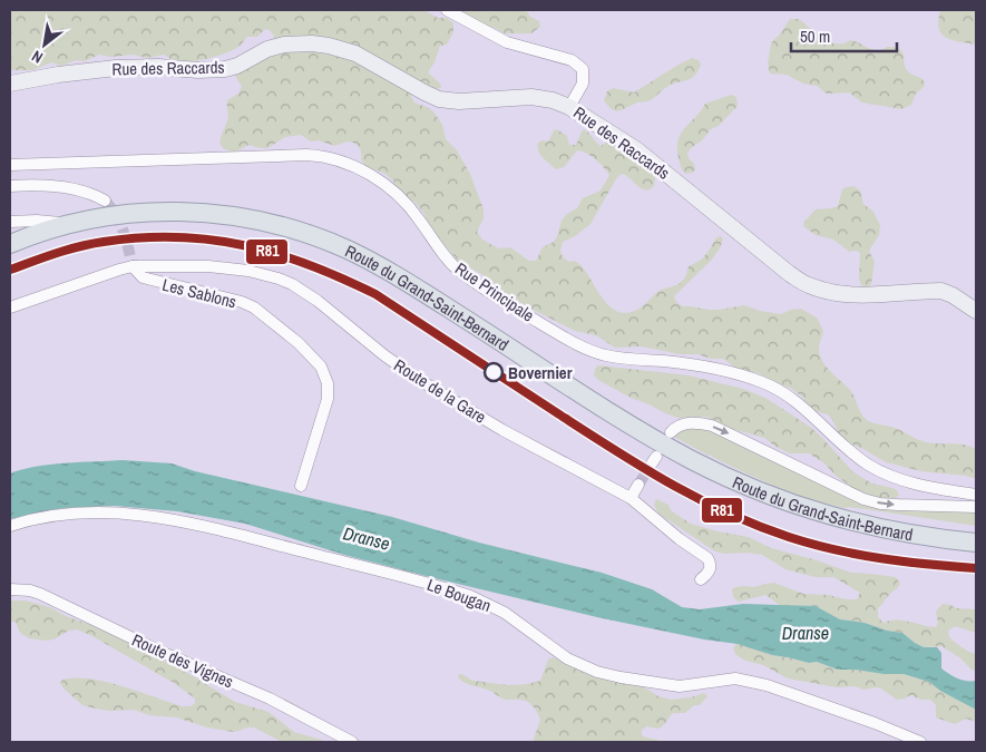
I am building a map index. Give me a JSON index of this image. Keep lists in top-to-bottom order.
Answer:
{
  "streets": {
    "main road": ["Route du Grand-Saint-Bernard"],
    "street": [
      "Rue des Raccards",
      "Rue Principale",
      "Les Sablons",
      "Route de la Gare",
      "Le Bougan",
      "Route des Vignes"
    ]
  },
  "crossings": [
    ["Les Sablons", "Route de la Gare"]
  ],
  "water": ["Dranse"],
  "places": ["Bovernier"],
  "lines": ["transit line R81"],
  "scale_bar": "50 m",
  "north": "bottom left"
}
